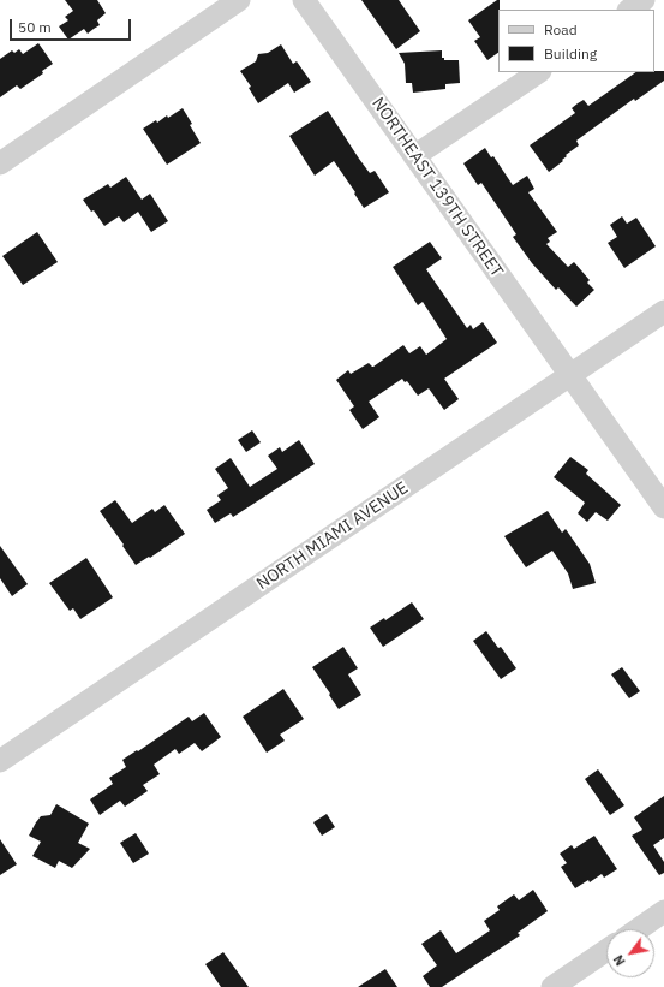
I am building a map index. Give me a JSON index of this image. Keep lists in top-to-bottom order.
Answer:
{
  "streets": {
    "street": ["NORTHEAST 139TH STREET", "NORTH MIAMI AVENUE"]
  },
  "crossings": [
    ["NORTHEAST 139TH STREET", "NORTH MIAMI AVENUE"]
  ],
  "legend": ["Road", "Building"],
  "scale_bar": "50 m",
  "north": "bottom left"
}
